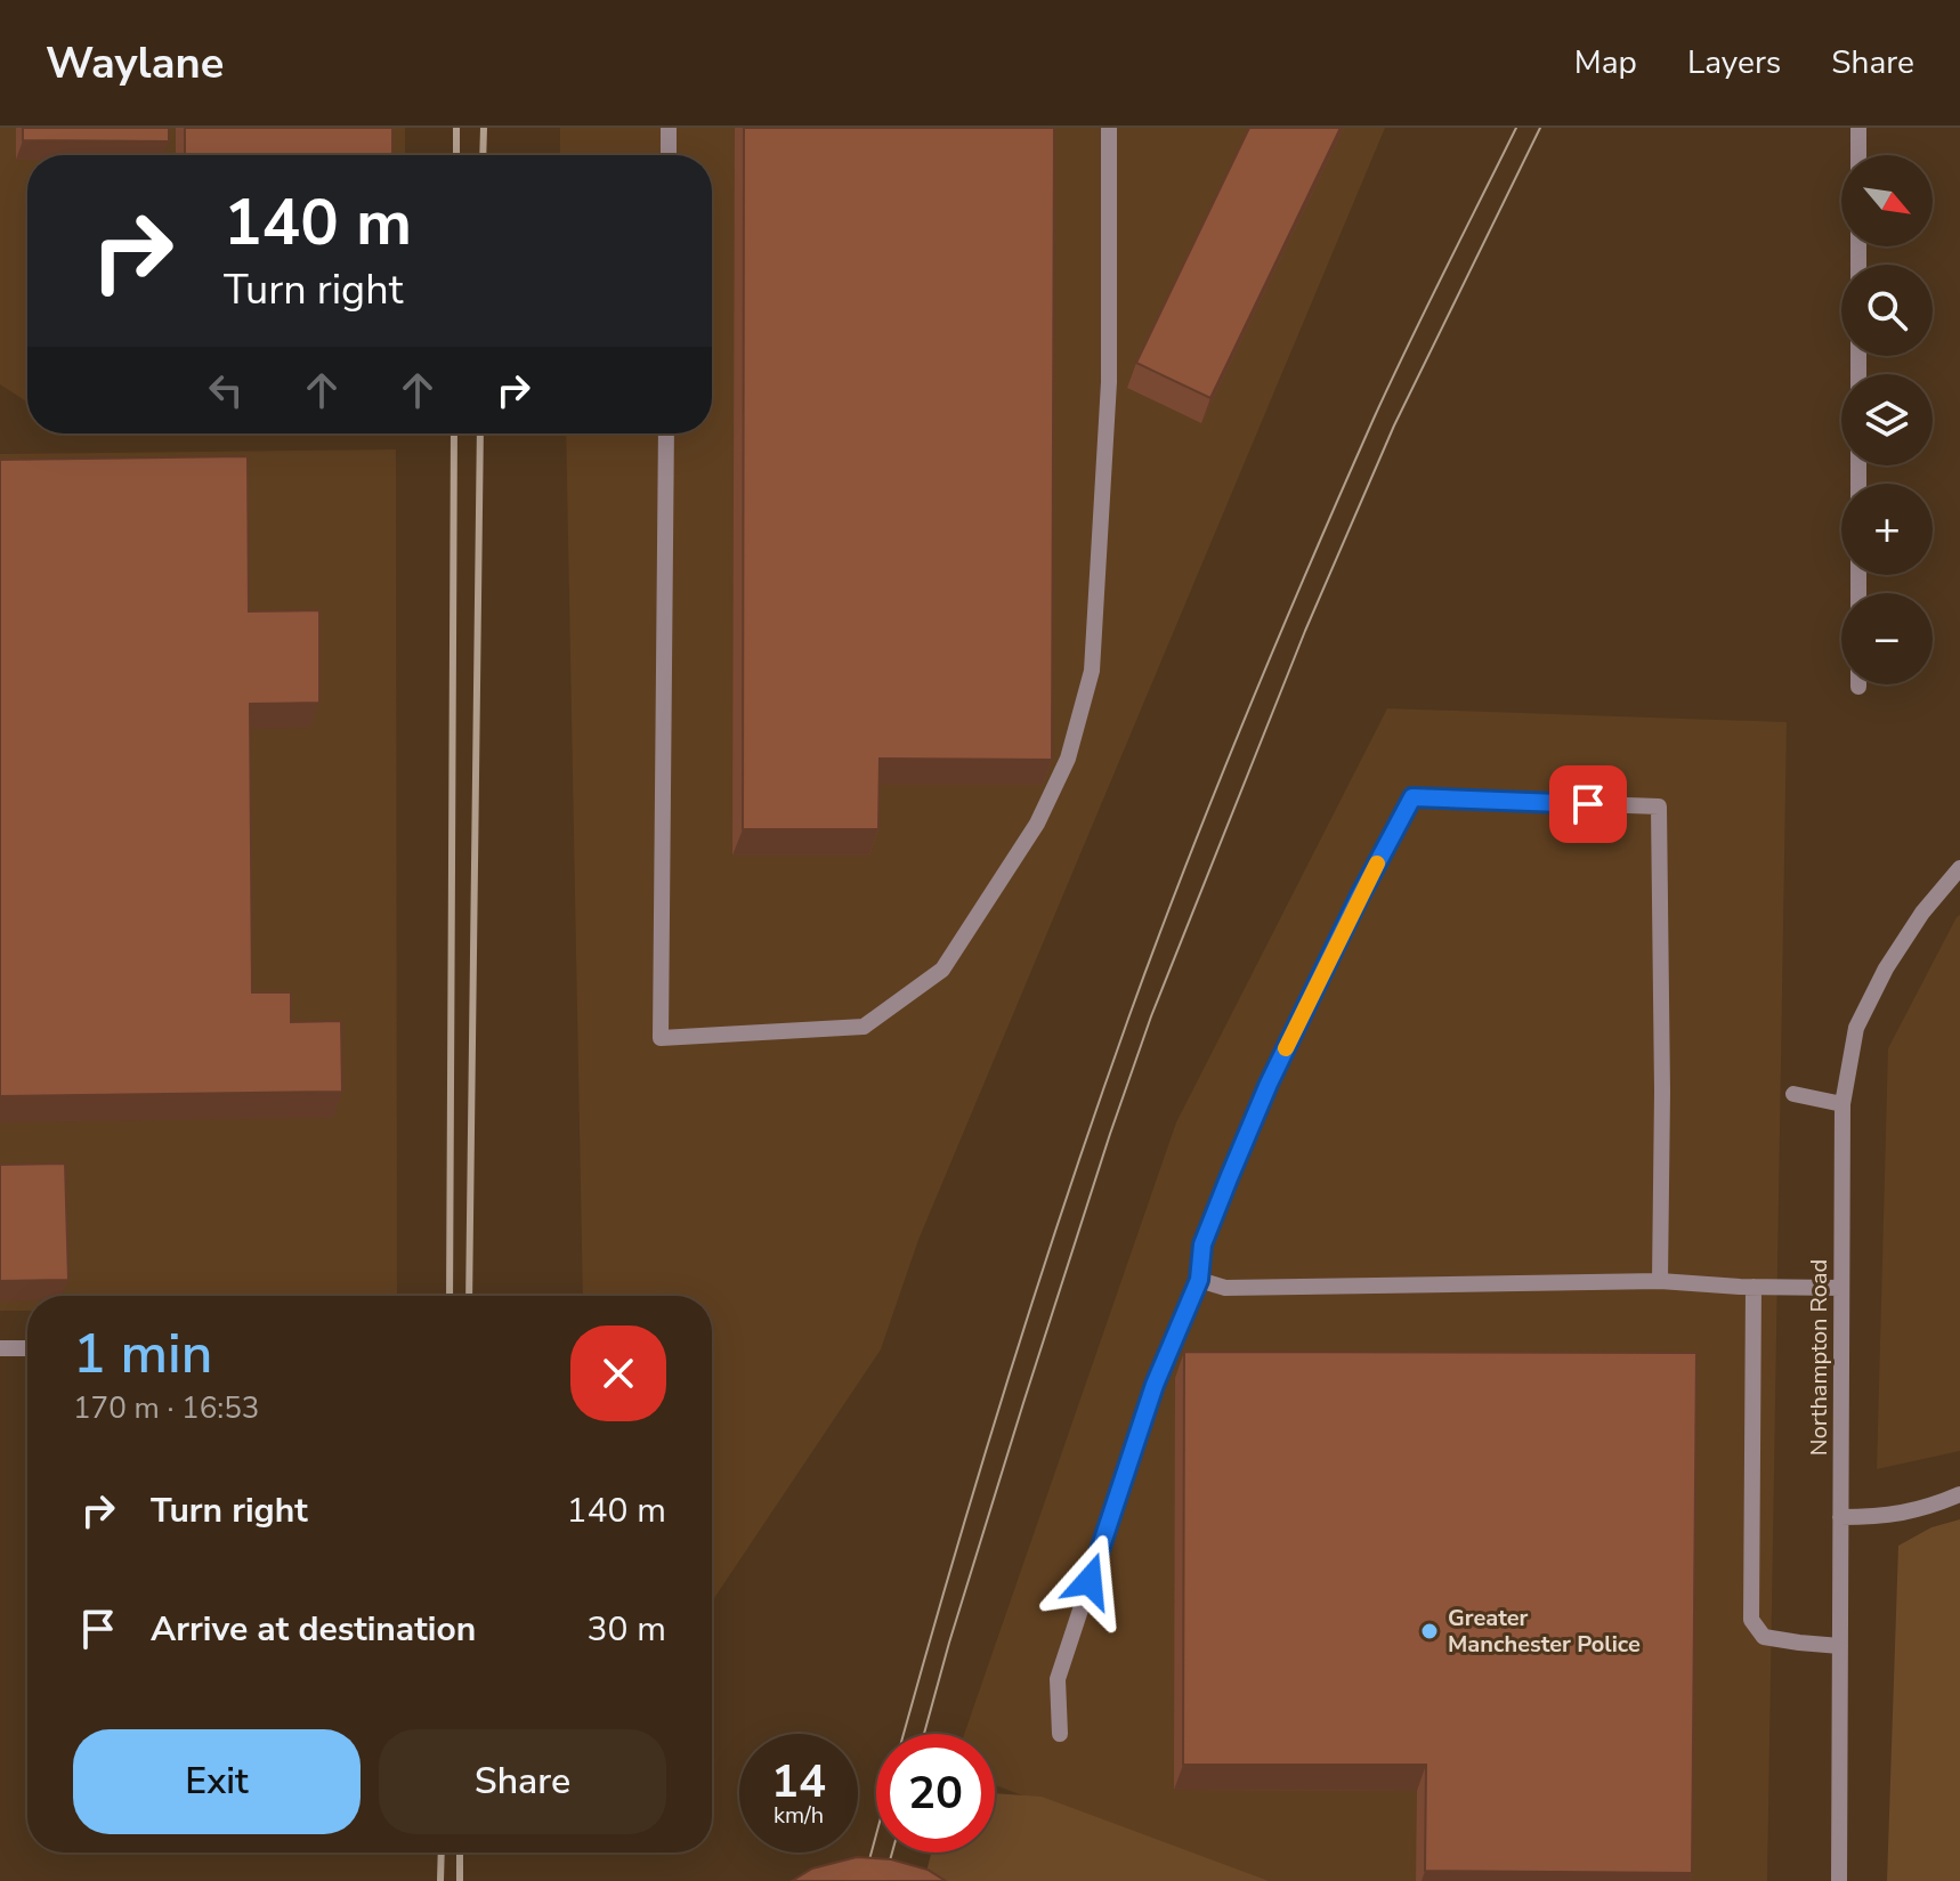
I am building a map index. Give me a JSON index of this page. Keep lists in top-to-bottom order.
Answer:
{
  "streets": {
    "street": ["Northampton Road"]
  },
  "places": ["Greater Manchester Police"],
  "north": "bottom right",
  "page": {
    "header": "Waylane",
    "nav": ["Map", "Layers", "Share"],
    "map_buttons": ["+", "−"],
    "turn": ["140 m", "Turn right"],
    "heading": ["1 min", "170 m · 16:53"],
    "list": [
      {
        "name": "Turn right",
        "value": "140 m"
      },
      {
        "name": "Arrive at destination",
        "value": "30 m"
      }
    ],
    "buttons": ["Exit", "Share"],
    "speed": "14 km/h",
    "limit": "20"
  }
}
